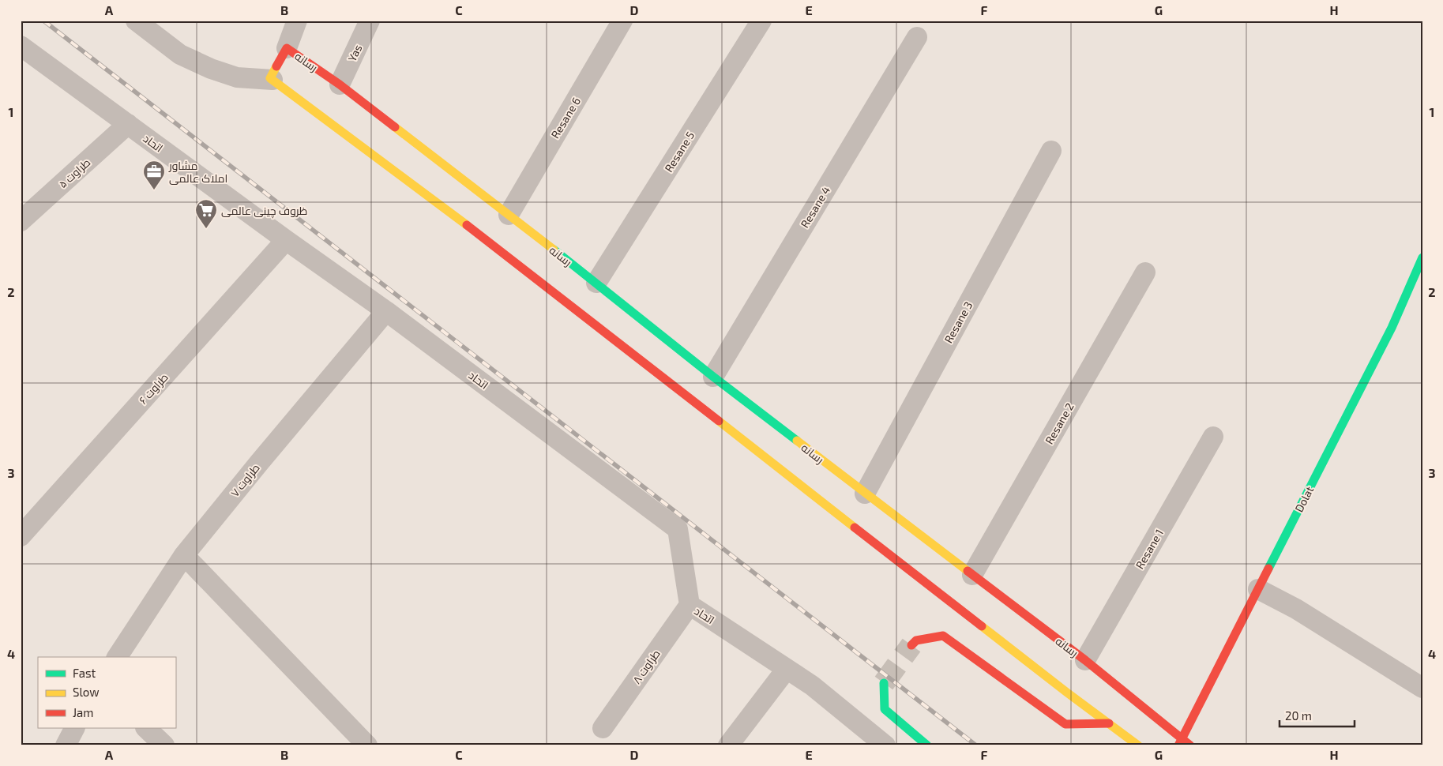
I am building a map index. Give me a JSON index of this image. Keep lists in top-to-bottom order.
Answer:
{
  "streets": {
    "street": [
      "Yas",
      "رسانه",
      "Resane 6",
      "اتحاد",
      "Resane 5",
      "طراوت ۵",
      "Resane 4",
      "Resane 3",
      "طراوت ۶",
      "Resane 2",
      "طراوت ۷",
      "Dolat",
      "Resane 1",
      "طراوت ۸"
    ]
  },
  "crossings": [
    ["Yas", "رسانه"],
    ["رسانه", "Resane 6"],
    ["رسانه", "Resane 5"],
    ["رسانه", "Resane 4"],
    ["رسانه", "Resane 3"],
    ["رسانه", "Resane 2"],
    ["رسانه", "Dolat"],
    ["رسانه", "Resane 1"],
    ["اتحاد", "طراوت ۵"],
    ["اتحاد", "طراوت ۶"],
    ["اتحاد", "طراوت ۷"],
    ["اتحاد", "طراوت ۸"]
  ],
  "places": {
    "office": ["مشاور املاک عالمی"],
    "supermarket": ["ظروف چینی عالمی"]
  },
  "legend": ["Fast", "Slow", "Jam"],
  "scale_bar": "20 m",
  "grid": {
    "columns": [
      "A",
      "B",
      "C",
      "D",
      "E",
      "F",
      "G",
      "H"
    ],
    "rows": [
      "1",
      "2",
      "3",
      "4"
    ]
  }
}
